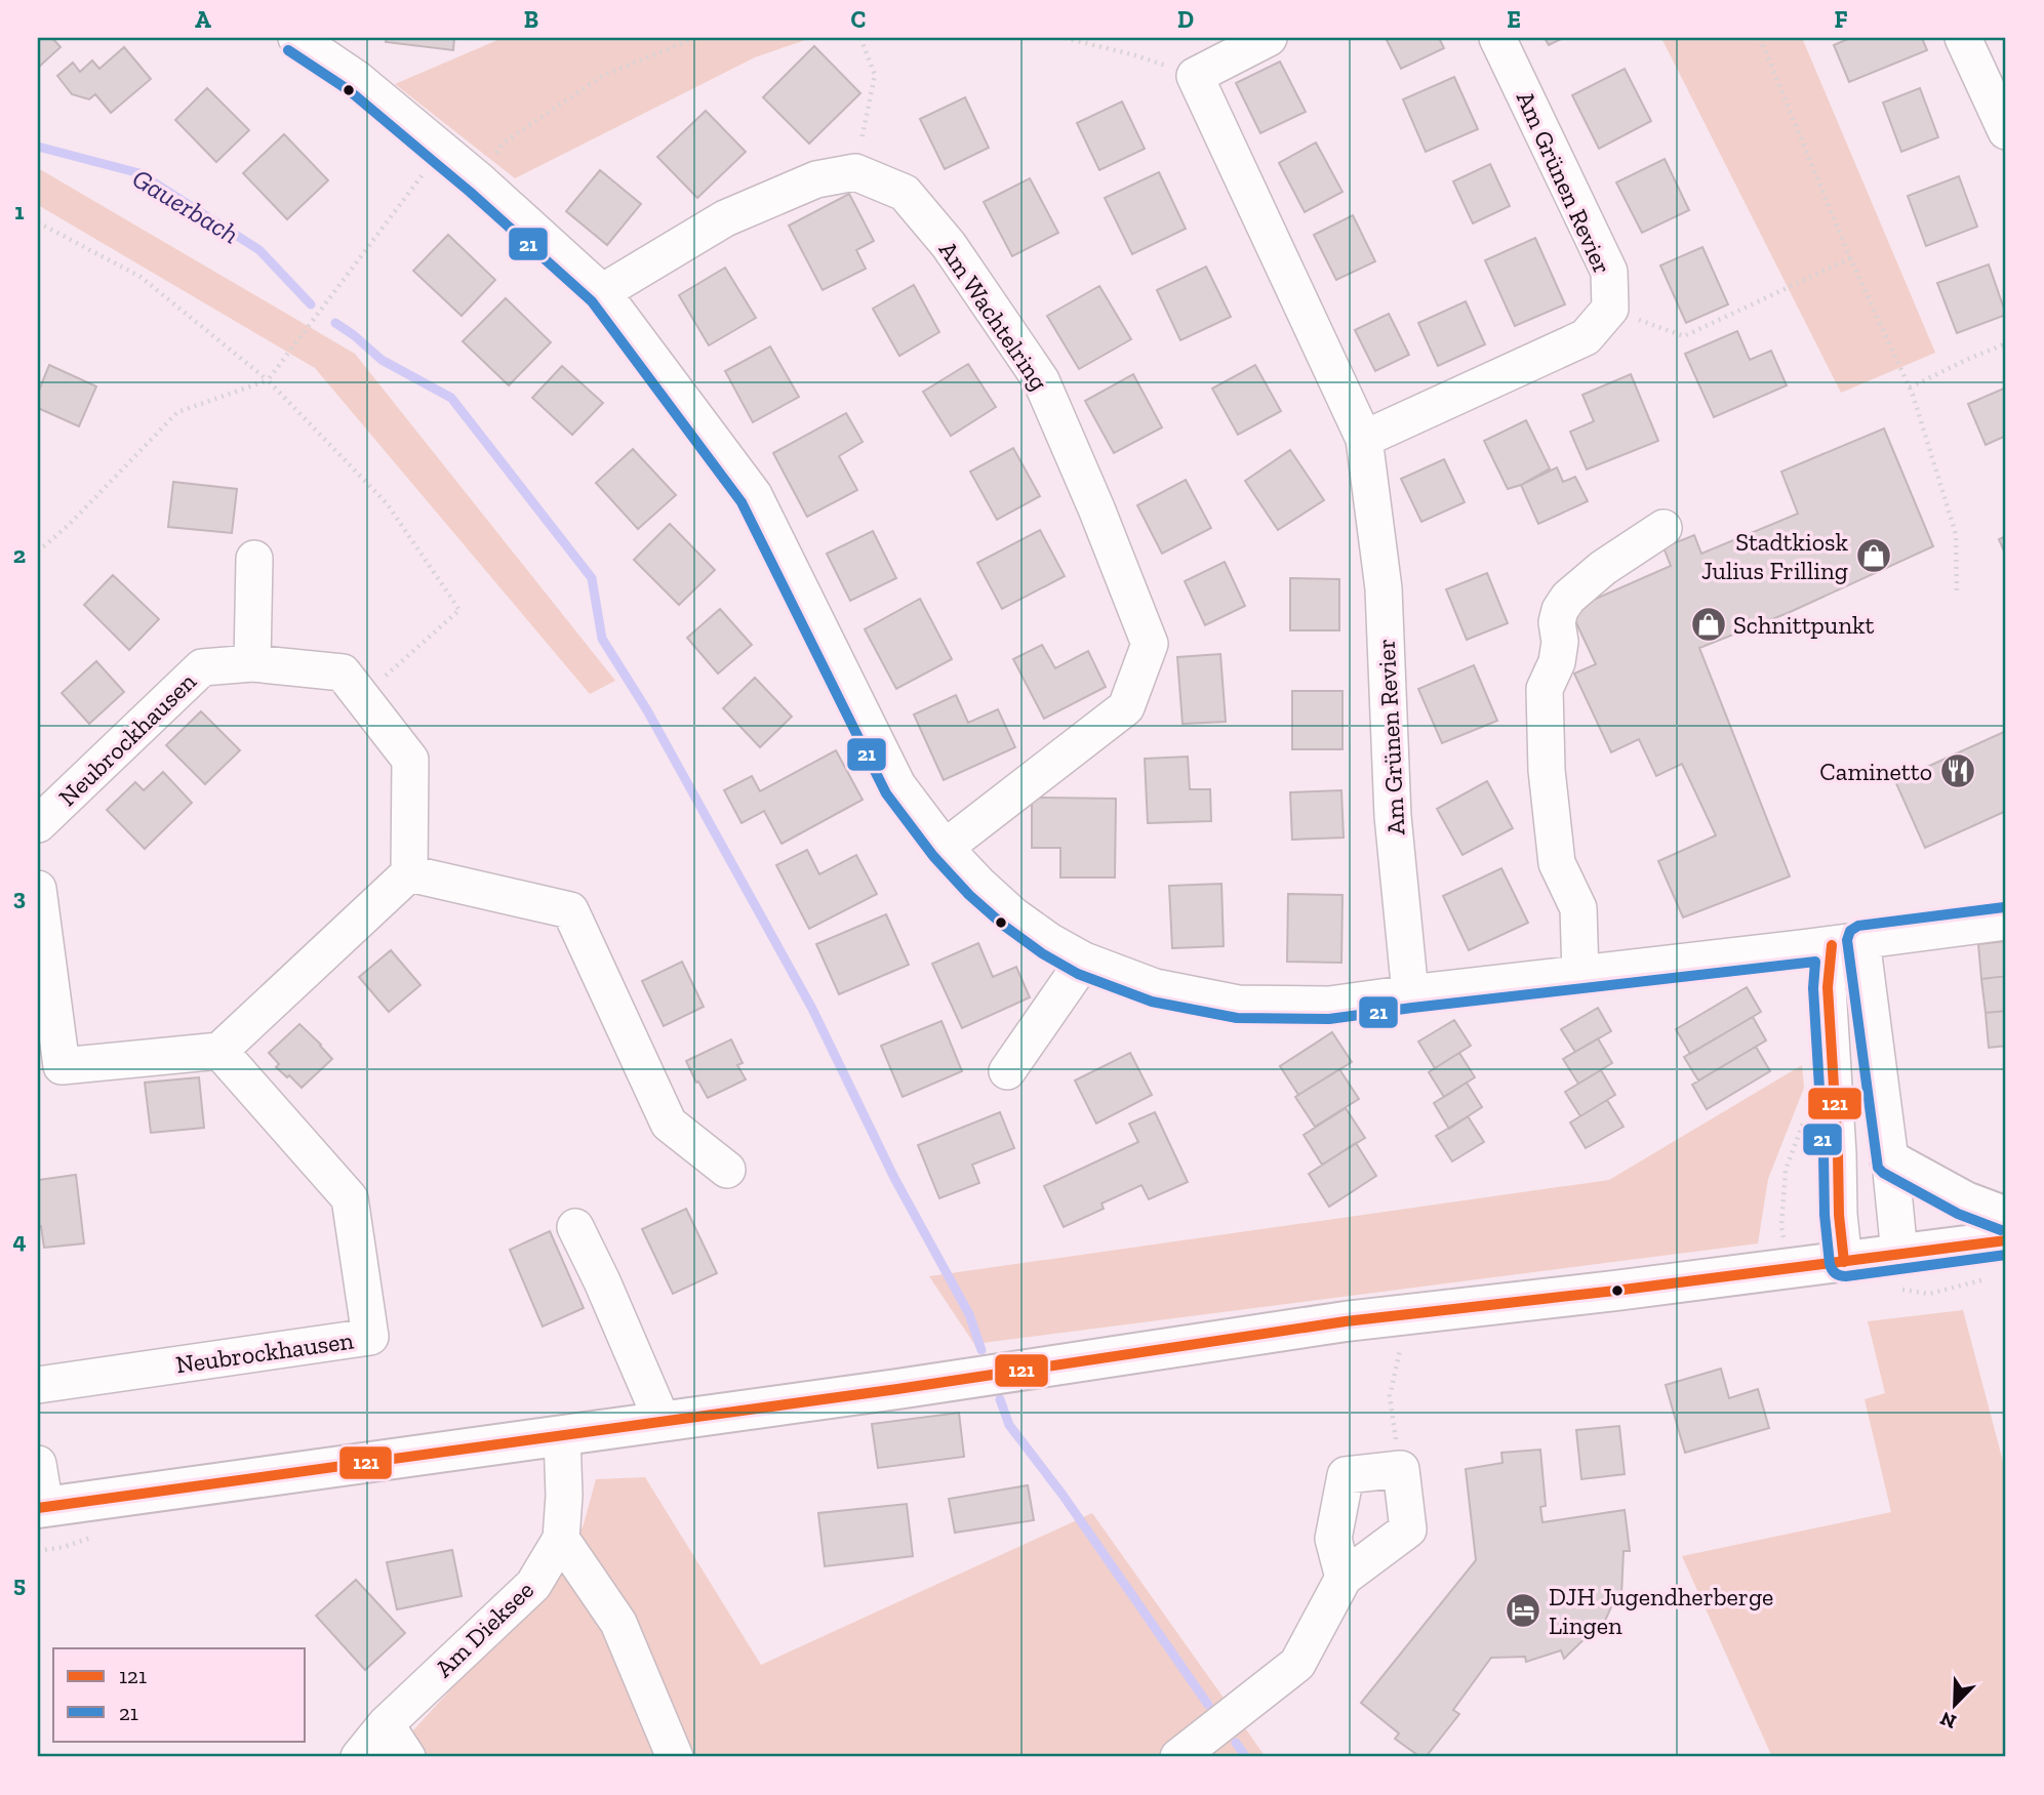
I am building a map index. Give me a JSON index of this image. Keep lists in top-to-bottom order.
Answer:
{
  "streets": {
    "street": [
      "Am Grünen Revier",
      "Am Wachtelring",
      "Neubrockhausen",
      "Am Dieksee"
    ]
  },
  "water": ["Gauerbach"],
  "places": {
    "shop": ["Stadtkiosk Julius Frilling", "Schnittpunkt"],
    "restaurant": ["Caminetto"],
    "hotel": ["DJH Jugendherberge Lingen"]
  },
  "lines": ["transit line 21", "transit line 121"],
  "legend": ["121", "21"],
  "north": "bottom left",
  "grid": {
    "columns": [
      "A",
      "B",
      "C",
      "D",
      "E",
      "F"
    ],
    "rows": [
      "1",
      "2",
      "3",
      "4",
      "5"
    ]
  }
}
